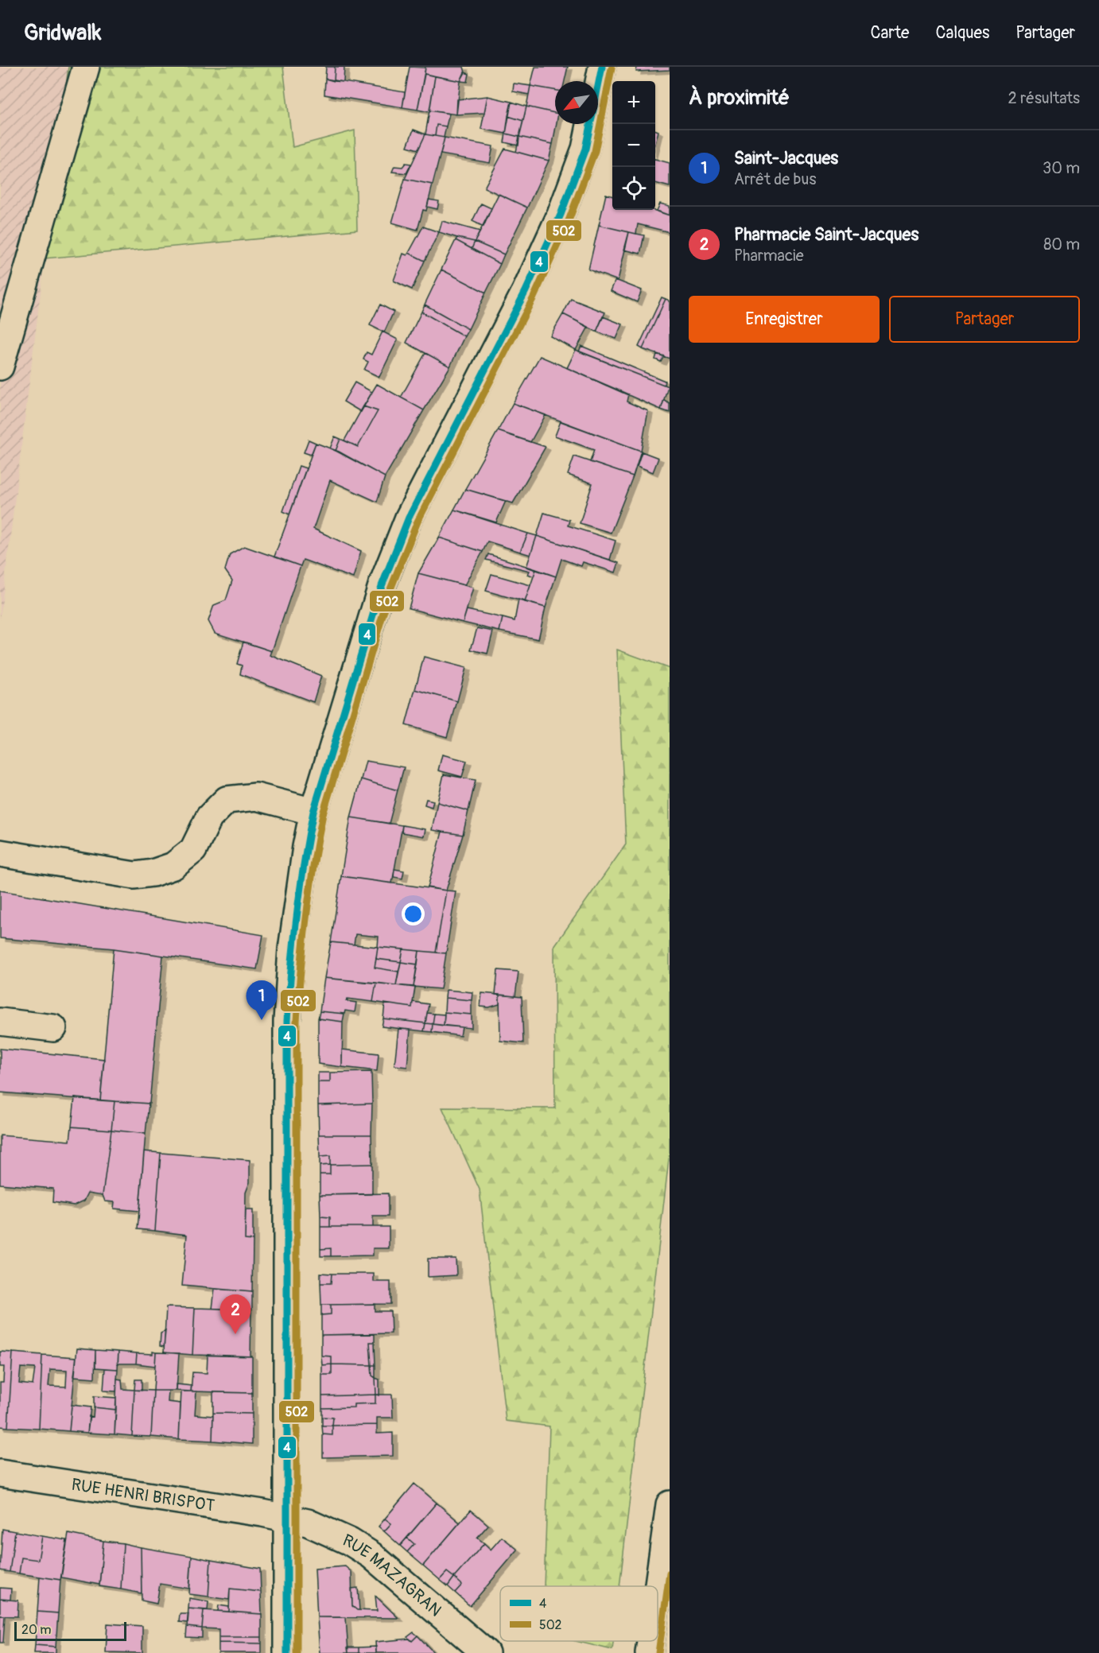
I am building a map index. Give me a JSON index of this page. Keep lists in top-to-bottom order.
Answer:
{
  "streets": {
    "street": ["RUE HENRI BRISPOT", "RUE MAZAGRAN"]
  },
  "crossings": [
    ["RUE HENRI BRISPOT", "RUE MAZAGRAN"]
  ],
  "lines": ["transit line 4", "transit line 502"],
  "legend": ["4", "502"],
  "scale_bar": "20 m",
  "north": "bottom left",
  "page": {
    "header": "Gridwalk",
    "nav": ["Carte", "Calques", "Partager"],
    "heading": ["À proximité", "2 résultats"],
    "map_buttons": ["+", "−"],
    "list": [
      {
        "mark": "1",
        "name": "Saint-Jacques",
        "note": "Arrêt de bus",
        "value": "30 m"
      },
      {
        "mark": "2",
        "name": "Pharmacie Saint-Jacques",
        "note": "Pharmacie",
        "value": "80 m"
      }
    ],
    "buttons": ["Enregistrer", "Partager"],
    "pins": ["1", "2"],
    "scale": "20 m"
  }
}
